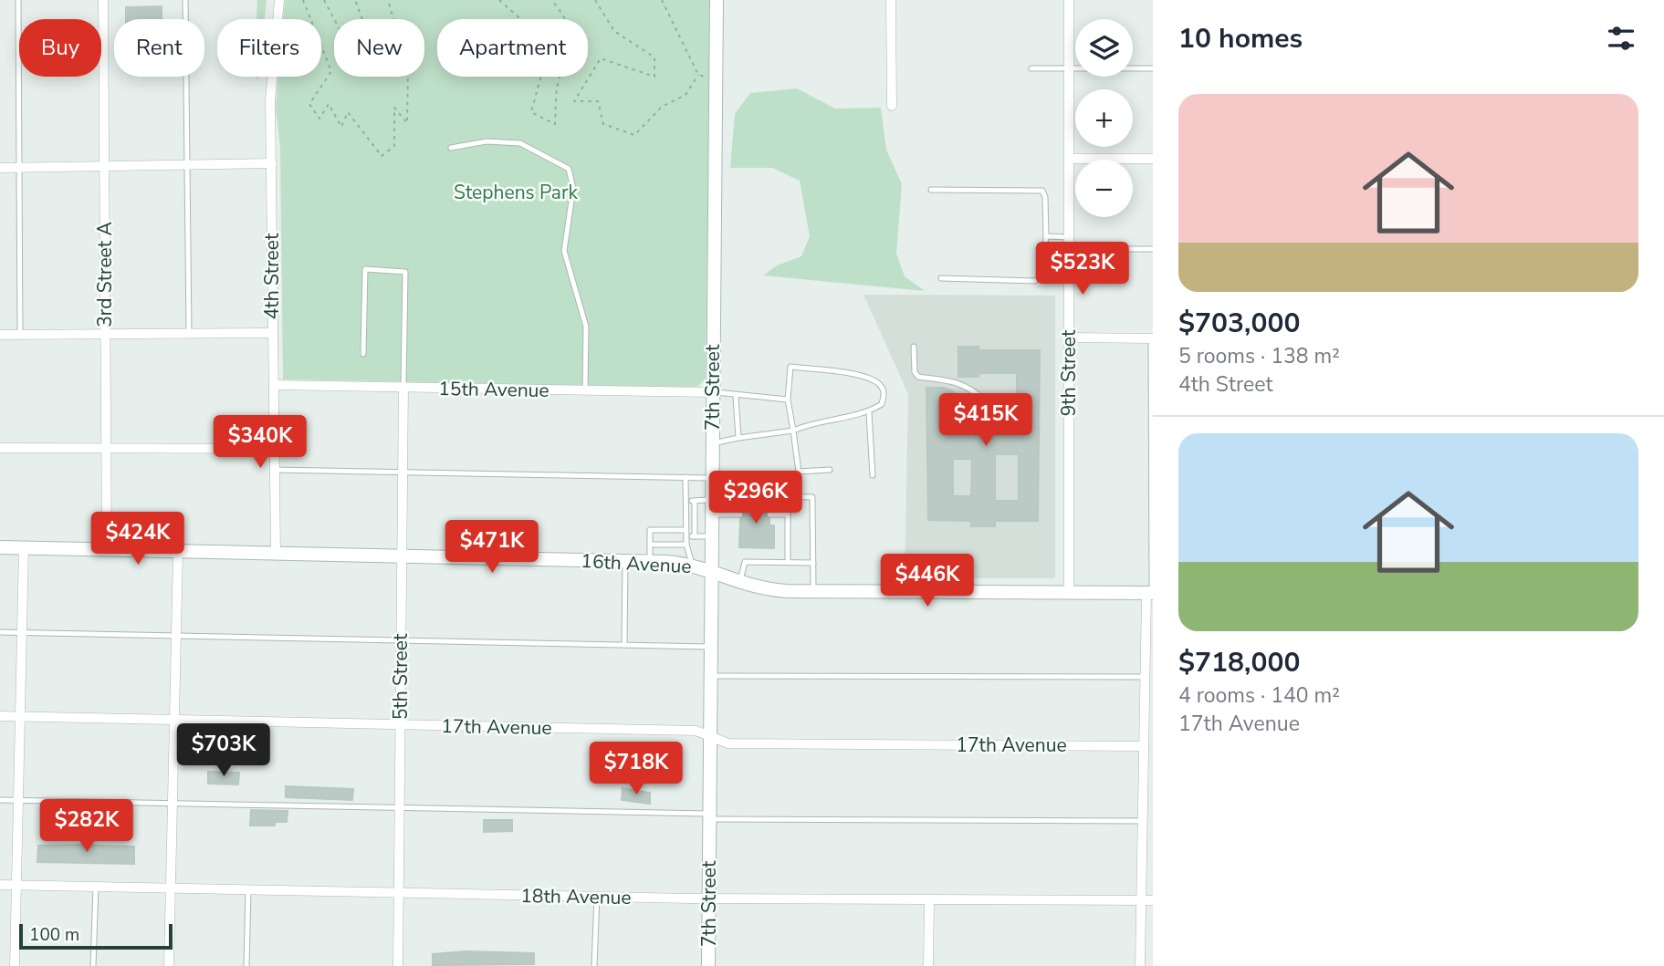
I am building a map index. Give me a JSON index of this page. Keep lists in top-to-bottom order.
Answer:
{
  "streets": {
    "street": [
      "3rd Street A",
      "4th Street",
      "9th Street",
      "7th Street",
      "15th Avenue",
      "16th Avenue",
      "5th Street",
      "17th Avenue",
      "18th Avenue"
    ]
  },
  "crossings": [
    ["3rd Street A", "16th Avenue"],
    ["4th Street", "15th Avenue"],
    ["4th Street", "16th Avenue"],
    ["9th Street", "16th Avenue"],
    ["7th Street", "15th Avenue"],
    ["7th Street", "16th Avenue"],
    ["7th Street", "17th Avenue"],
    ["7th Street", "18th Avenue"],
    ["15th Avenue", "5th Street"],
    ["16th Avenue", "5th Street"],
    ["5th Street", "17th Avenue"],
    ["5th Street", "18th Avenue"]
  ],
  "parks": ["Stephens Park"],
  "scale_bar": "100 m",
  "page": {
    "heading": "10 homes",
    "map_buttons": ["+", "−"],
    "chip": [
      "Buy",
      "Rent",
      "Filters",
      "New",
      "Apartment"
    ],
    "list": [
      {
        "name": "$703,000",
        "note": "5 rooms · 138 m² · 4th Street"
      },
      {
        "name": "$718,000",
        "note": "4 rooms · 140 m² · 17th Avenue"
      }
    ],
    "price": [
      "$523K",
      "$415K",
      "$340K",
      "$296K",
      "$424K",
      "$471K",
      "$446K",
      "$703K",
      "$718K",
      "$282K"
    ],
    "scale": "100 m"
  }
}
